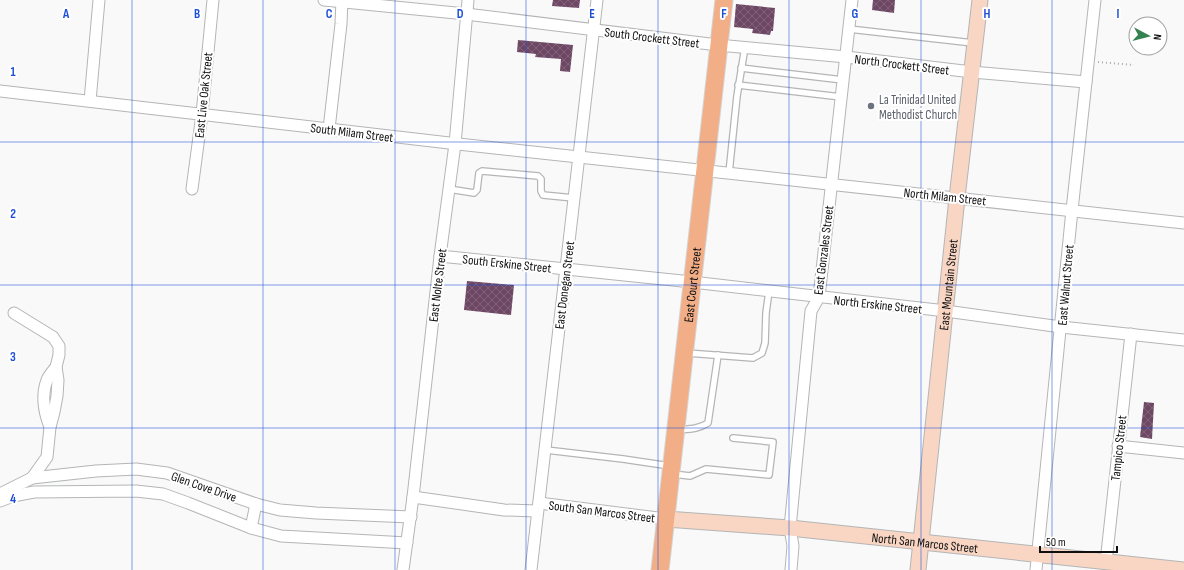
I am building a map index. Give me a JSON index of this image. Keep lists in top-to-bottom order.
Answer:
{
  "streets": {
    "main road": ["East Court Street"],
    "street": [
      "South Crockett Street",
      "North Crockett Street",
      "East Live Oak Street",
      "South Milam Street",
      "North Milam Street",
      "East Gonzales Street",
      "South Erskine Street",
      "East Nolte Street",
      "East Donegan Street",
      "East Mountain Street",
      "East Walnut Street",
      "North Erskine Street",
      "Tampico Street",
      "Glen Cove Drive",
      "South San Marcos Street",
      "North San Marcos Street"
    ]
  },
  "crossings": [
    ["South Crockett Street", "North Crockett Street"],
    ["South Crockett Street", "East Nolte Street"],
    ["South Crockett Street", "East Donegan Street"],
    ["South Crockett Street", "East Court Street"],
    ["North Crockett Street", "East Gonzales Street"],
    ["North Crockett Street", "East Court Street"],
    ["North Crockett Street", "East Mountain Street"],
    ["North Crockett Street", "East Walnut Street"],
    ["East Live Oak Street", "South Milam Street"],
    ["South Milam Street", "North Milam Street"],
    ["South Milam Street", "East Nolte Street"],
    ["South Milam Street", "East Donegan Street"],
    ["South Milam Street", "East Court Street"],
    ["North Milam Street", "East Gonzales Street"],
    ["North Milam Street", "East Court Street"],
    ["North Milam Street", "East Mountain Street"],
    ["North Milam Street", "East Walnut Street"],
    ["East Gonzales Street", "North Erskine Street"],
    ["East Gonzales Street", "North San Marcos Street"],
    ["South Erskine Street", "East Nolte Street"],
    ["South Erskine Street", "East Donegan Street"],
    ["South Erskine Street", "East Court Street"],
    ["South Erskine Street", "North Erskine Street"],
    ["East Nolte Street", "Glen Cove Drive"],
    ["East Nolte Street", "South San Marcos Street"],
    ["East Donegan Street", "South San Marcos Street"],
    ["East Court Street", "North Erskine Street"],
    ["East Court Street", "South San Marcos Street"],
    ["East Court Street", "North San Marcos Street"],
    ["East Mountain Street", "North Erskine Street"],
    ["East Mountain Street", "North San Marcos Street"],
    ["East Walnut Street", "North Erskine Street"],
    ["East Walnut Street", "North San Marcos Street"],
    ["North Erskine Street", "Tampico Street"],
    ["Tampico Street", "North San Marcos Street"],
    ["South San Marcos Street", "North San Marcos Street"]
  ],
  "places": ["La Trinidad United Methodist Church"],
  "scale_bar": "50 m",
  "north": "right",
  "grid": {
    "columns": [
      "A",
      "B",
      "C",
      "D",
      "E",
      "F",
      "G",
      "H",
      "I"
    ],
    "rows": [
      "1",
      "2",
      "3",
      "4"
    ]
  }
}
